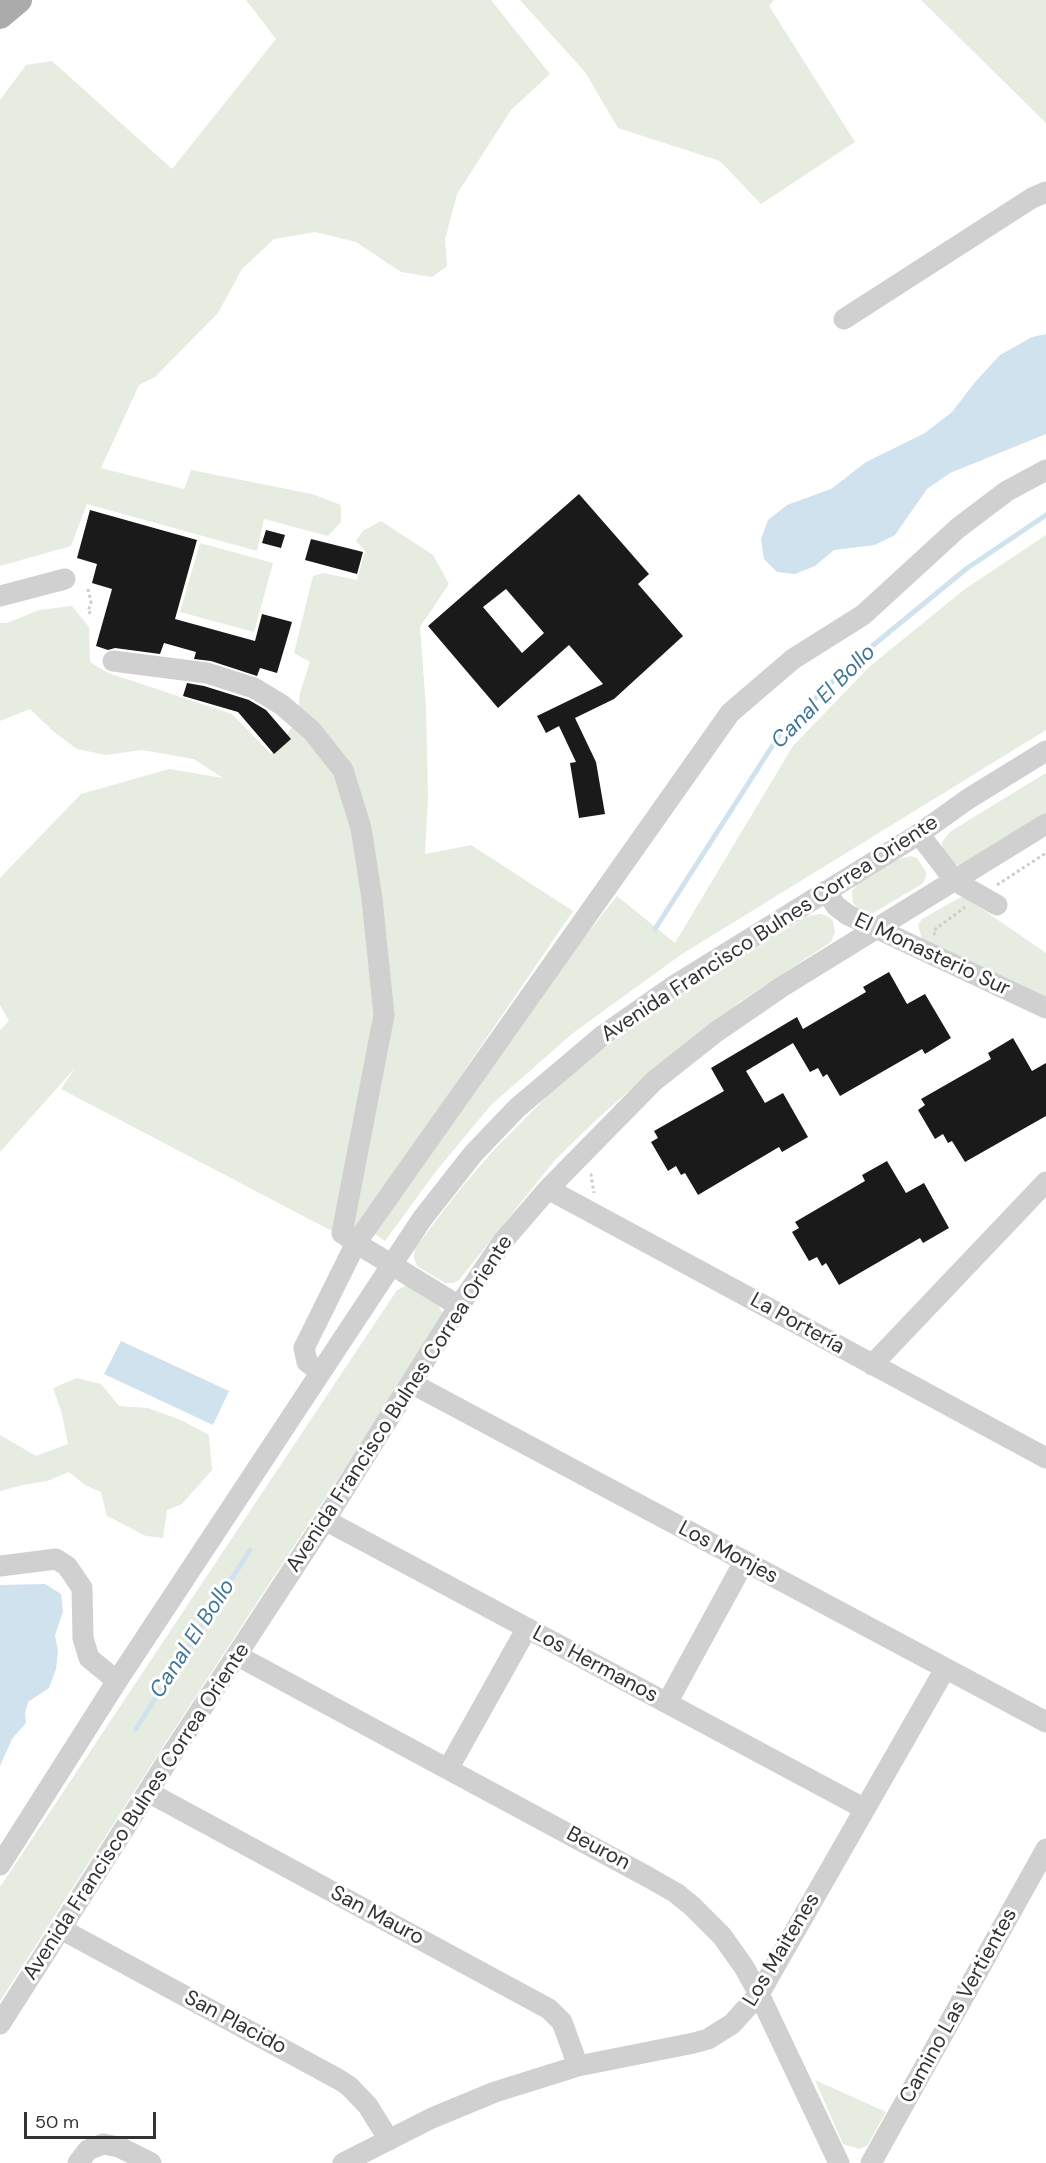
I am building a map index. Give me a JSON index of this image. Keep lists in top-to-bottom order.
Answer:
{
  "streets": {
    "street": [
      "Avenida Francisco Bulnes Correa Oriente",
      "El Monasterio Sur",
      "La Portería",
      "Los Monjes",
      "Los Hermanos",
      "Beuron",
      "San Mauro",
      "Los Maitenes",
      "Camino Las Vertientes",
      "San Placido"
    ]
  },
  "crossings": [
    ["Avenida Francisco Bulnes Correa Oriente", "El Monasterio Sur"],
    ["Avenida Francisco Bulnes Correa Oriente", "La Portería"],
    ["Avenida Francisco Bulnes Correa Oriente", "Los Monjes"],
    ["Avenida Francisco Bulnes Correa Oriente", "Los Hermanos"],
    ["Avenida Francisco Bulnes Correa Oriente", "Beuron"],
    ["Avenida Francisco Bulnes Correa Oriente", "San Mauro"],
    ["Avenida Francisco Bulnes Correa Oriente", "San Placido"],
    ["Los Monjes", "Los Maitenes"],
    ["Los Hermanos", "Los Maitenes"],
    ["Beuron", "Los Maitenes"],
    ["San Mauro", "Los Maitenes"],
    ["Los Maitenes", "San Placido"]
  ],
  "water": ["Canal El Bollo"],
  "scale_bar": "50 m"
}
